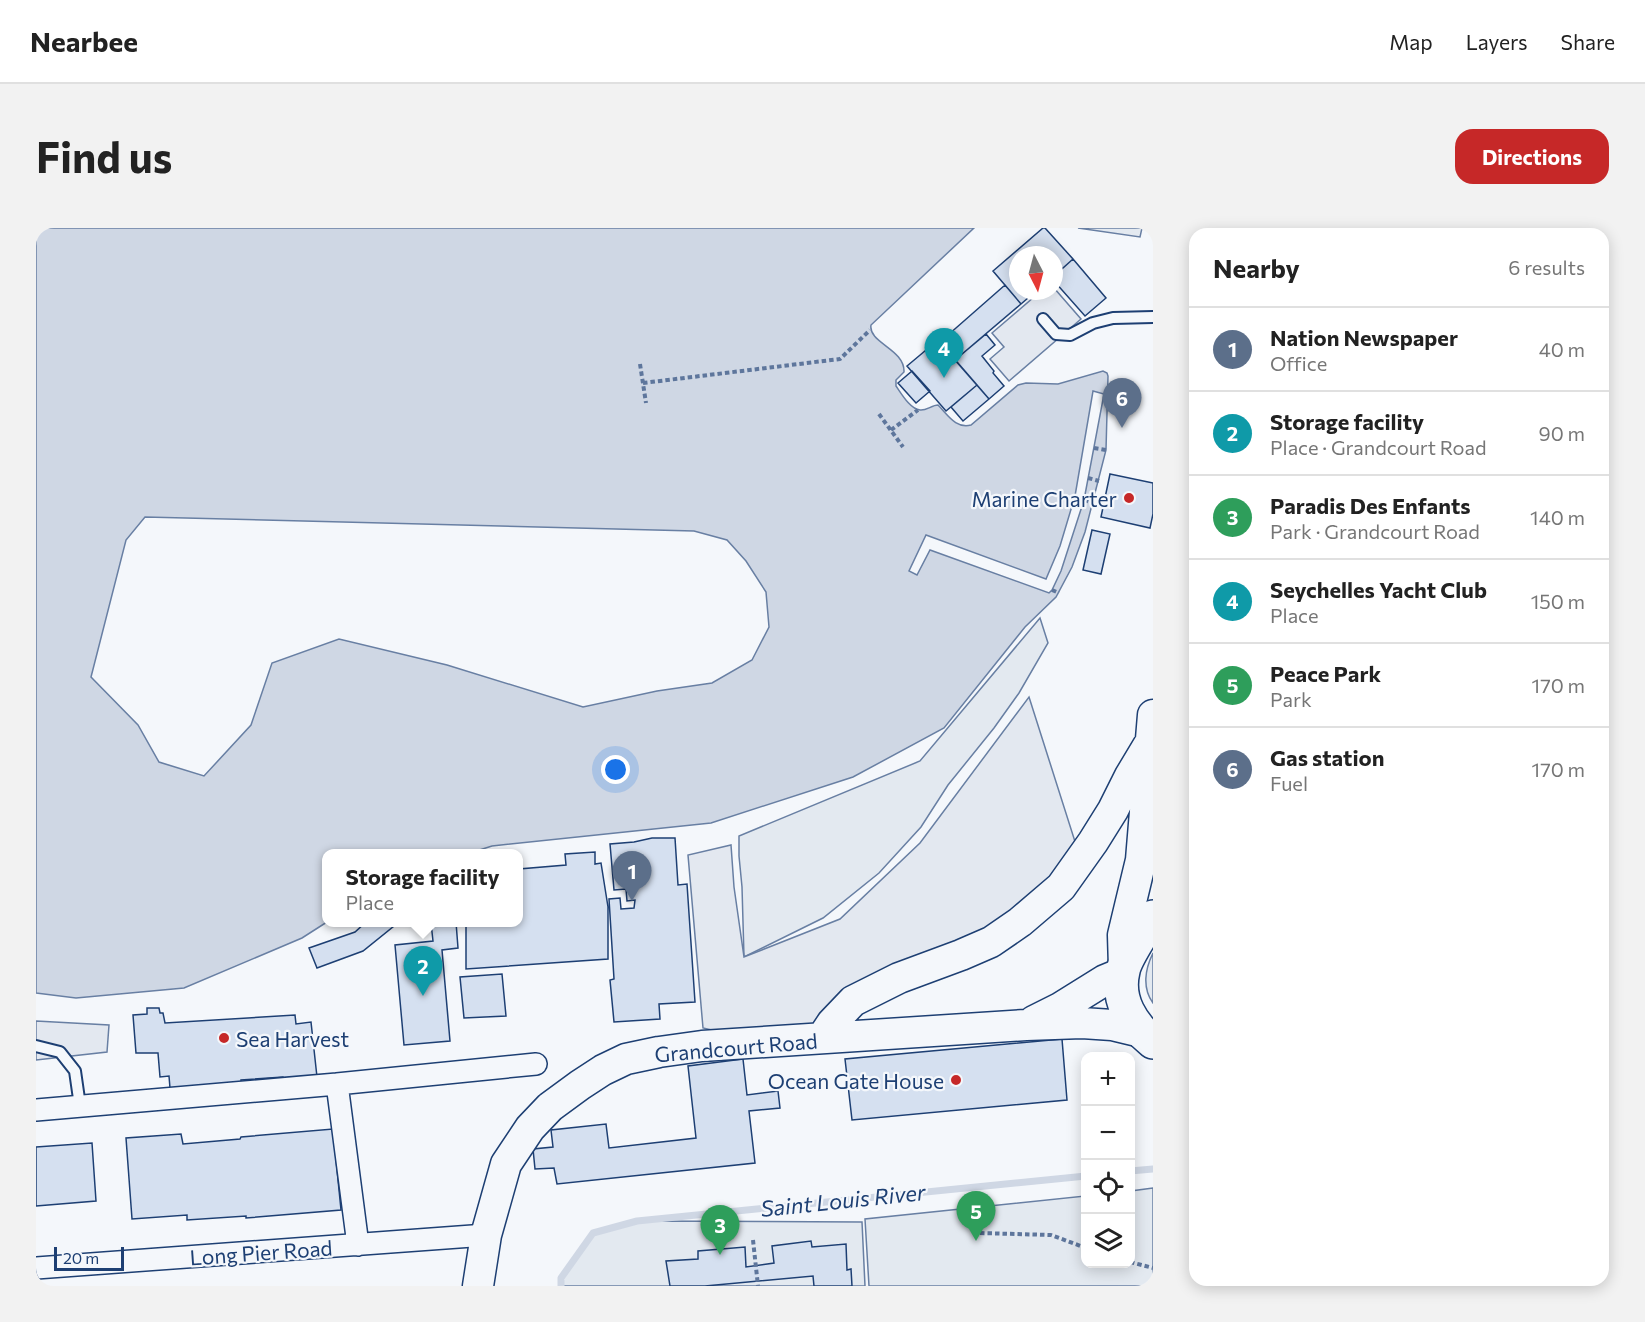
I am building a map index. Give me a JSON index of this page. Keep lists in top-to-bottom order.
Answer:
{
  "streets": {
    "street": ["Grandcourt Road", "Long Pier Road"]
  },
  "crossings": [
    ["Grandcourt Road", "Long Pier Road"]
  ],
  "water": ["Saint Louis River"],
  "places": ["Marine Charter", "Sea Harvest", "Ocean Gate House"],
  "scale_bar": "20 m",
  "north": "bottom",
  "page": {
    "header": "Nearbee",
    "nav": ["Map", "Layers", "Share"],
    "buttons": "Directions",
    "title": "Find us",
    "heading": ["Nearby", "6 results"],
    "list": [
      {
        "mark": "1",
        "name": "Nation Newspaper",
        "note": "Office",
        "value": "40 m"
      },
      {
        "mark": "2",
        "name": "Storage facility",
        "note": "Place · Grandcourt Road",
        "value": "90 m"
      },
      {
        "mark": "3",
        "name": "Paradis Des Enfants",
        "note": "Park · Grandcourt Road",
        "value": "140 m"
      },
      {
        "mark": "4",
        "name": "Seychelles Yacht Club",
        "note": "Place",
        "value": "150 m"
      },
      {
        "mark": "5",
        "name": "Peace Park",
        "note": "Park",
        "value": "170 m"
      },
      {
        "mark": "6",
        "name": "Gas station",
        "note": "Fuel",
        "value": "170 m"
      }
    ],
    "pins": [
      "4",
      "6",
      "1",
      "2",
      "5",
      "3"
    ],
    "popup": ["Storage facility", "Place"],
    "map_buttons": ["+", "−"],
    "scale": "20 m"
  }
}
